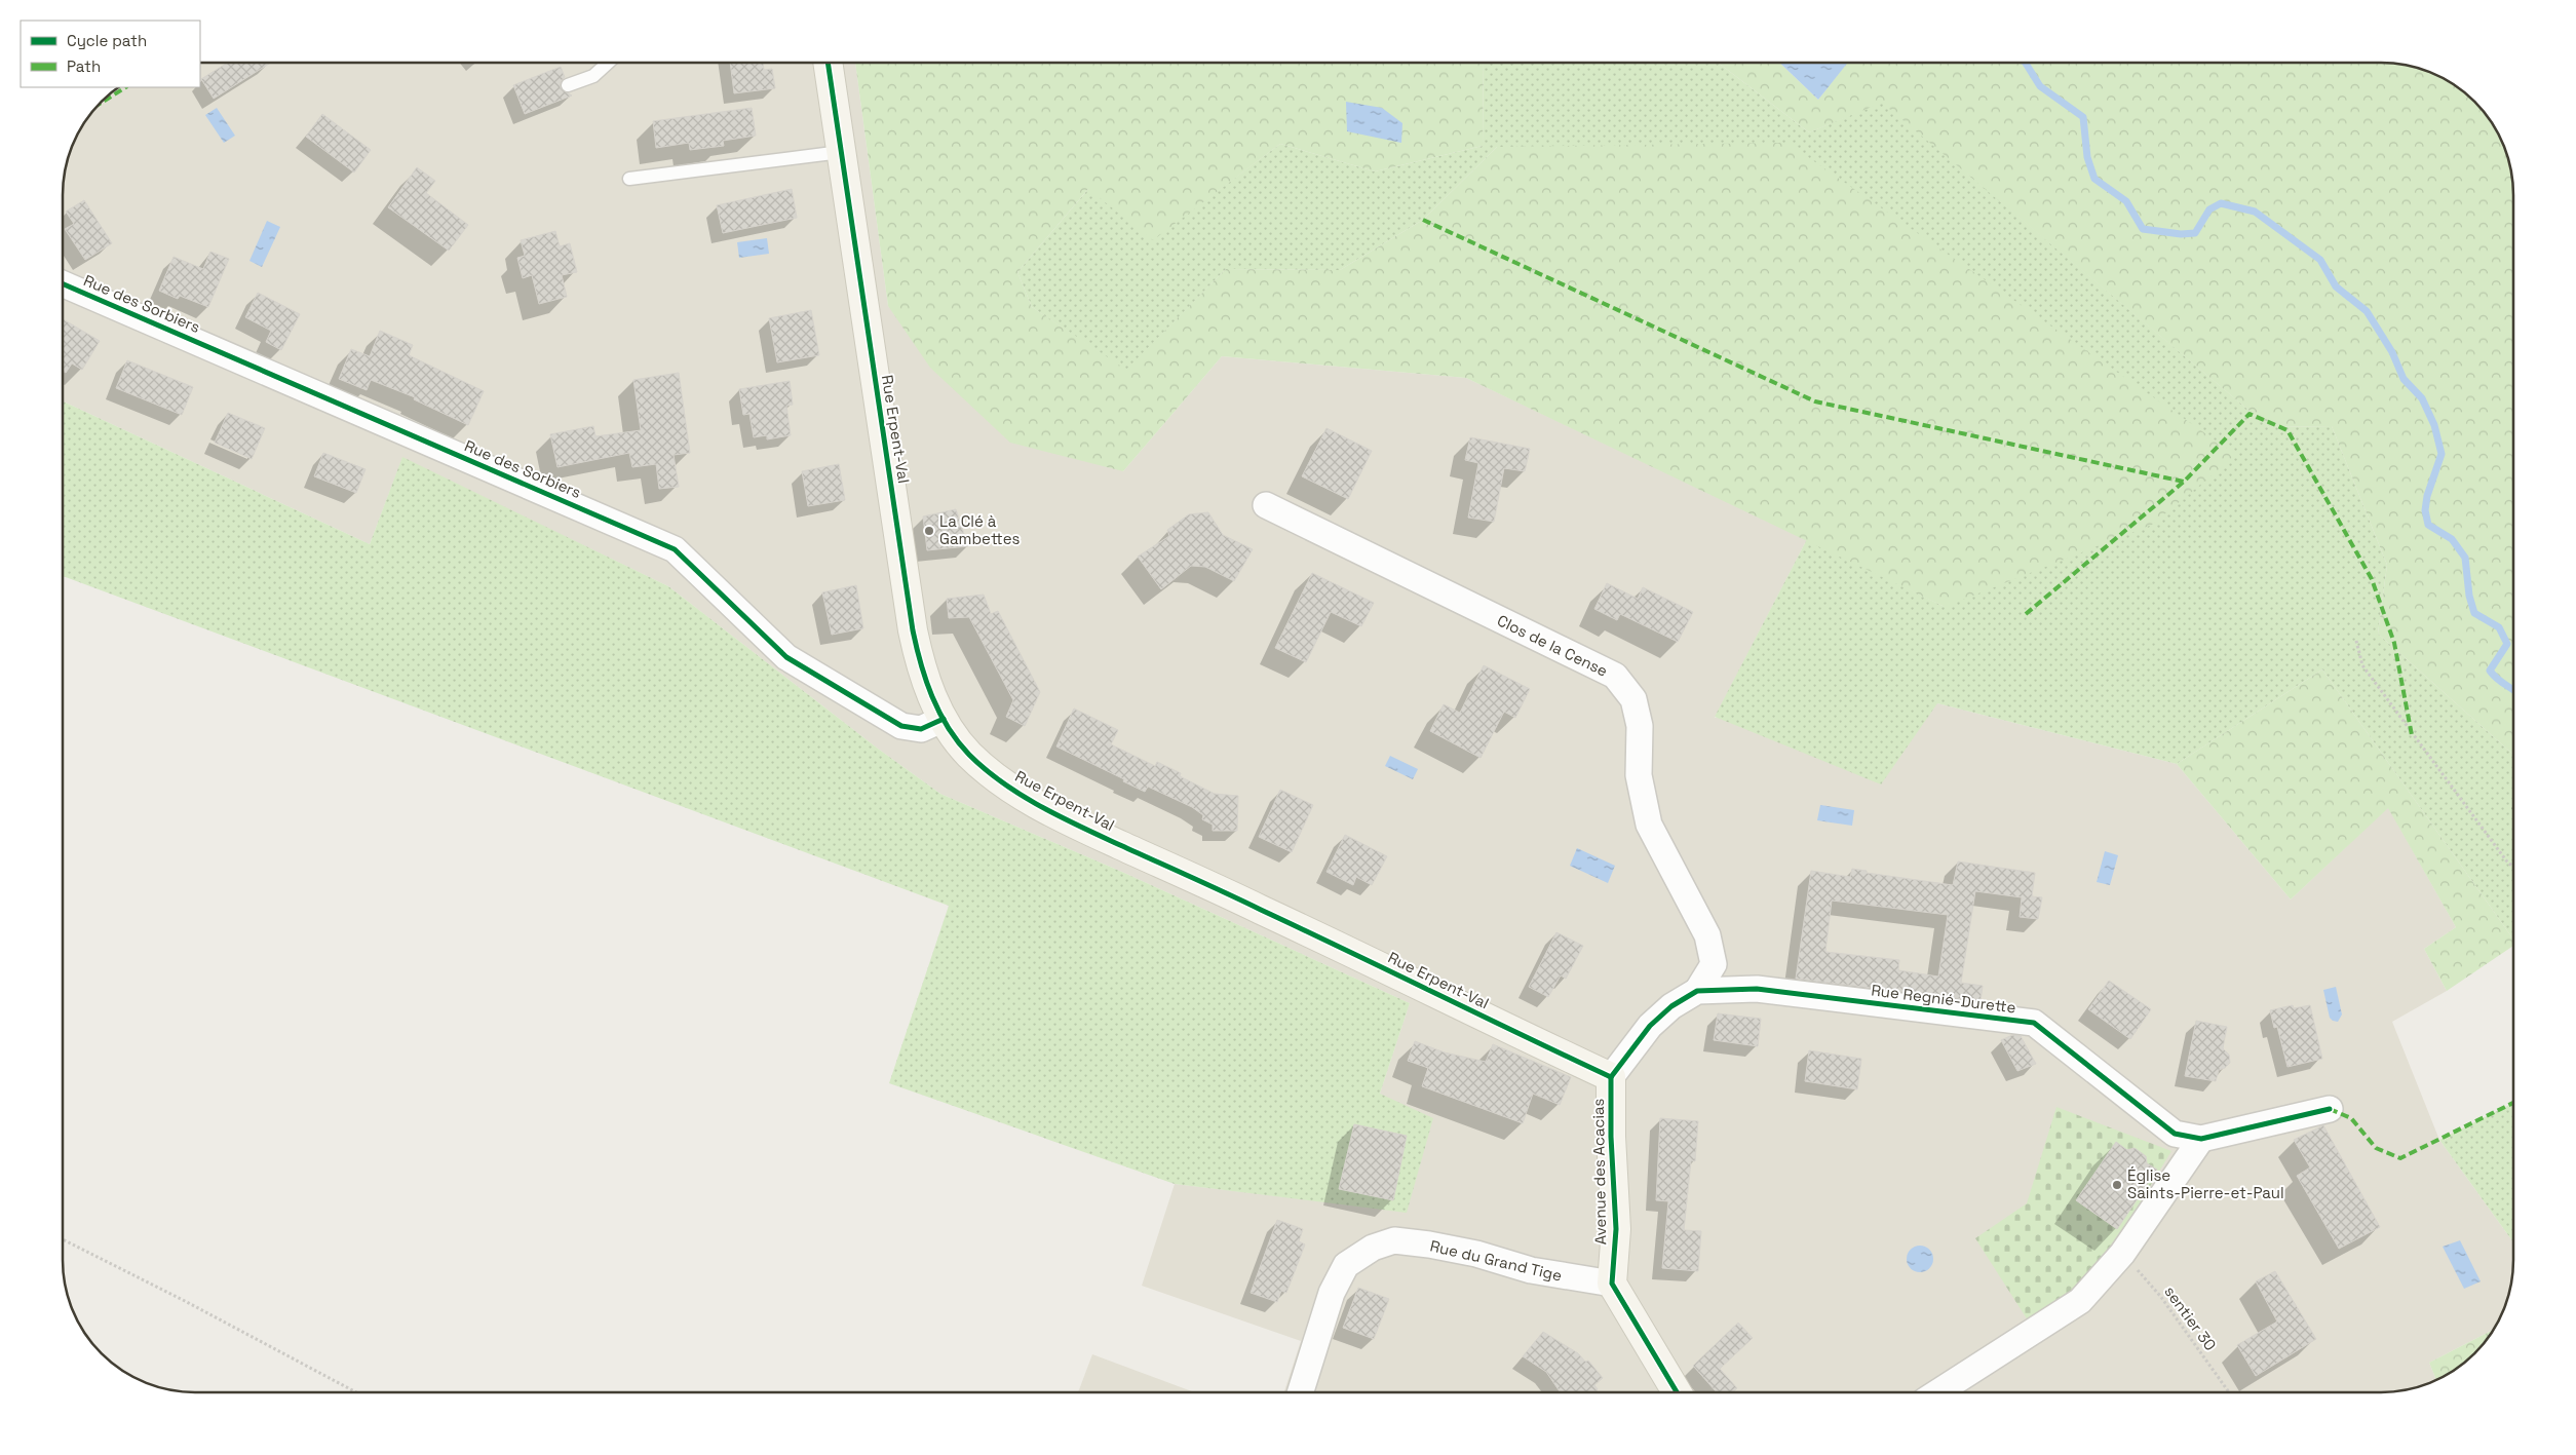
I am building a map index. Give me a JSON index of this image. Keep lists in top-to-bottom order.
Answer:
{
  "streets": {
    "street": [
      "Rue des Sorbiers",
      "Rue Erpent-Val",
      "Clos de la Cense",
      "Rue Regnié-Durette",
      "Avenue des Acacias",
      "Rue du Grand Tige"
    ],
    "path": ["sentier 30"]
  },
  "crossings": [
    ["Rue des Sorbiers", "Rue Erpent-Val"],
    ["Rue Erpent-Val", "Rue Regnié-Durette"],
    ["Rue Erpent-Val", "Avenue des Acacias"],
    ["Clos de la Cense", "Rue Regnié-Durette"],
    ["Rue Regnié-Durette", "Avenue des Acacias"],
    ["Avenue des Acacias", "Rue du Grand Tige"]
  ],
  "places": ["La Clé à Gambettes", "Église Saints-Pierre-et-Paul"],
  "legend": ["Cycle path", "Path"]
}
